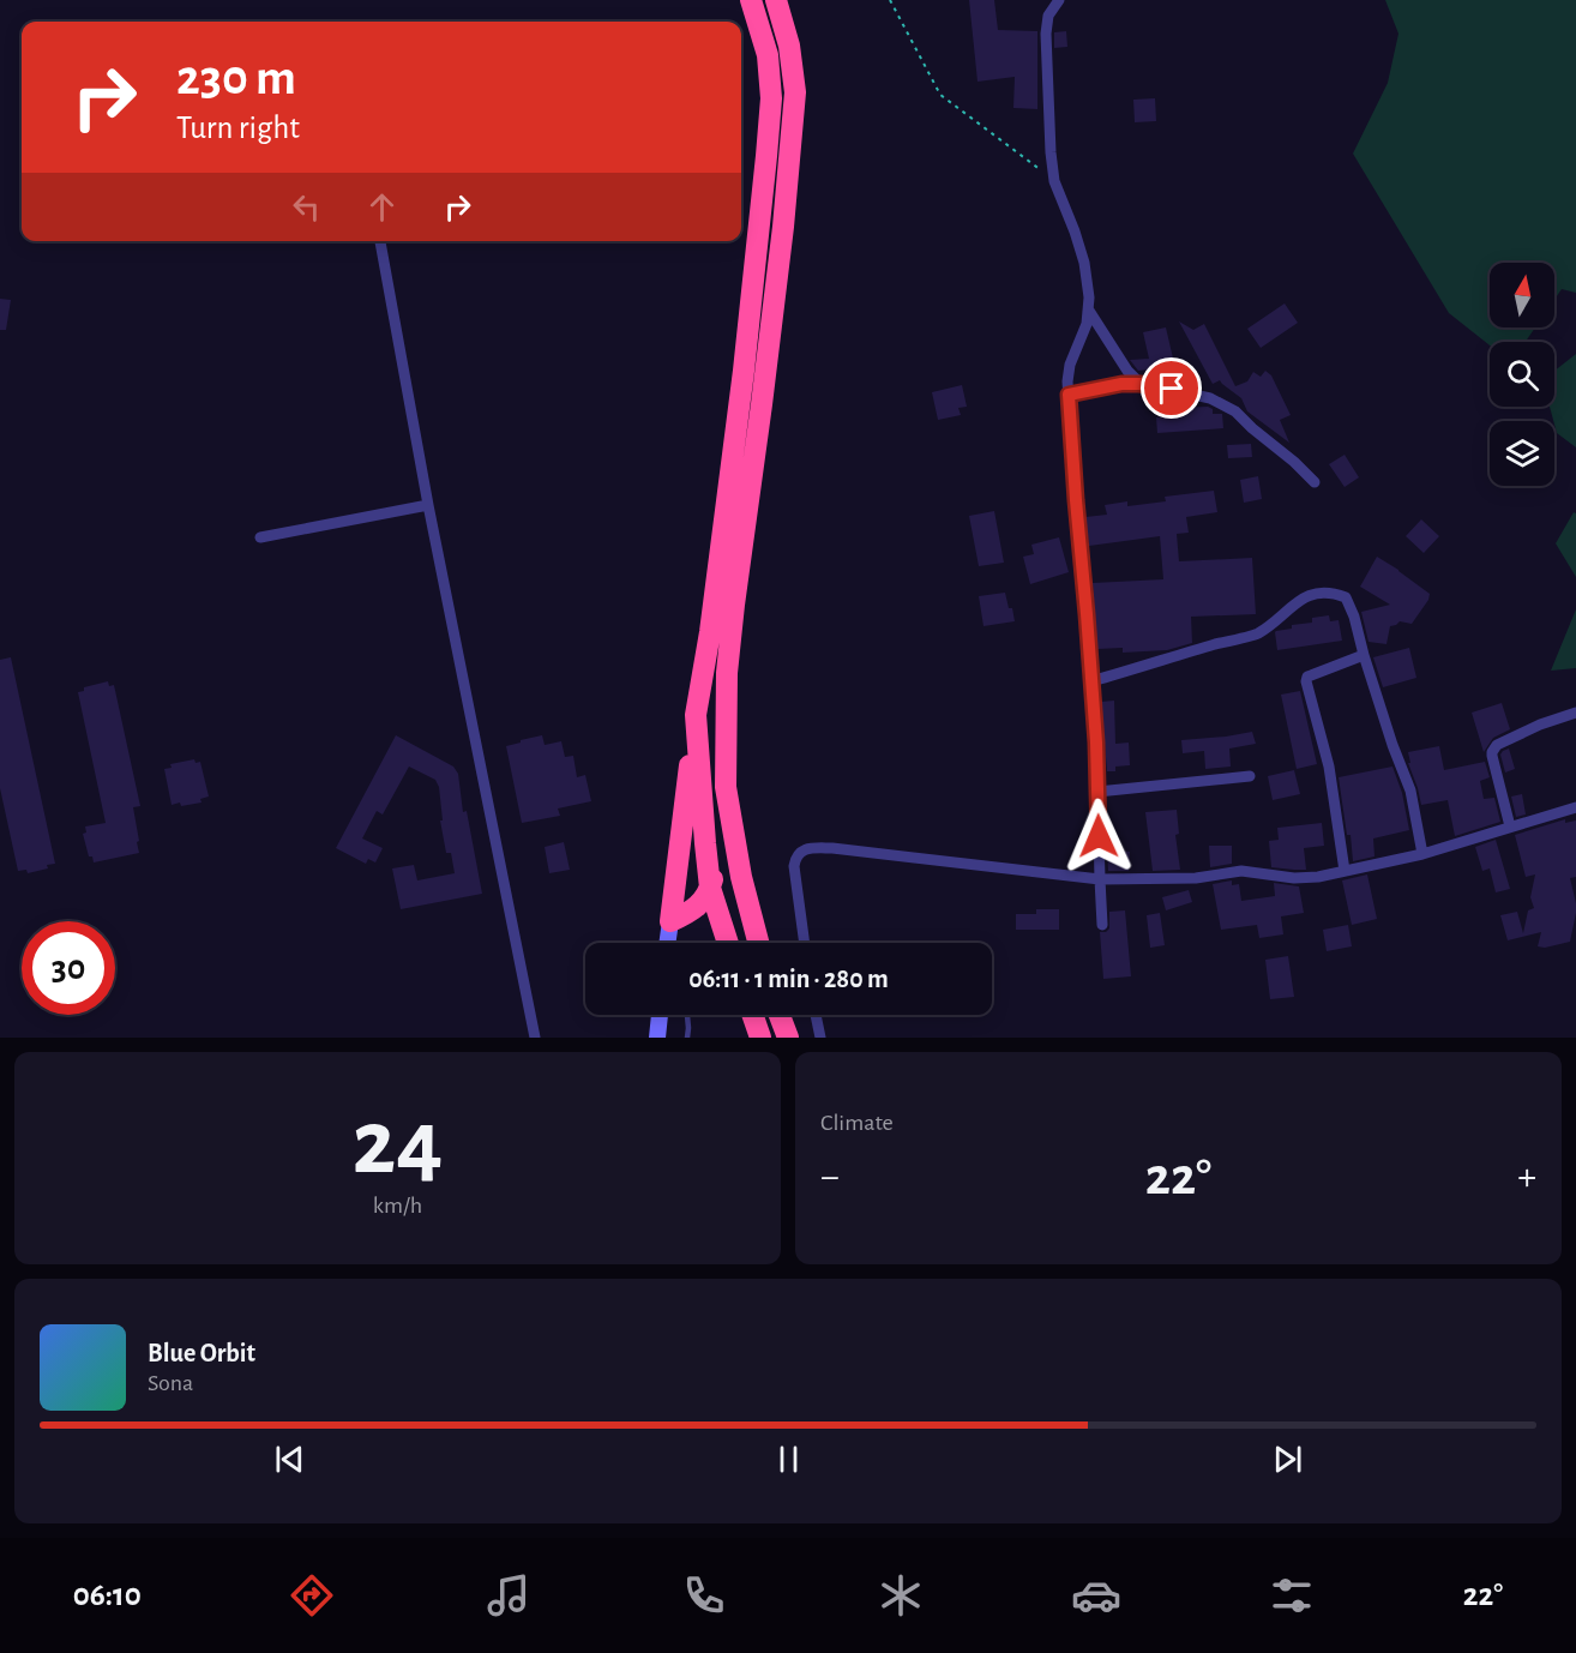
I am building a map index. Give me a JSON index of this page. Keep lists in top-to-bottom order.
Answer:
{
  "north": "top",
  "page": {
    "turn": ["230 m", "Turn right"],
    "limit": "30",
    "trip": "06:11 · 1 min · 280 m",
    "tile": [
      ["24", "km/h"],
      "Climate"
    ],
    "heat": ["−", "22°", "+"],
    "song": ["Blue Orbit", "Sona"],
    "tabs": ["06:10", "22°"]
  }
}
